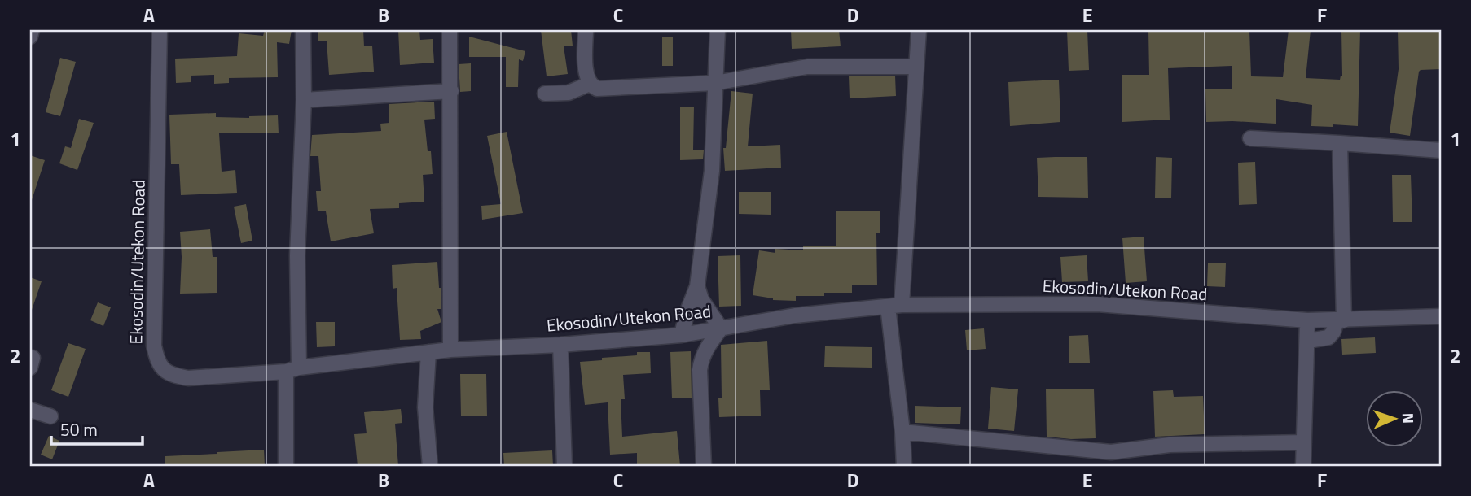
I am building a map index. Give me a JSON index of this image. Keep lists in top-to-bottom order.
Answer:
{
  "streets": {
    "street": ["Ekosodin/Utekon Road"]
  },
  "scale_bar": "50 m",
  "north": "right",
  "grid": {
    "columns": [
      "A",
      "B",
      "C",
      "D",
      "E",
      "F"
    ],
    "rows": ["1", "2"]
  }
}
